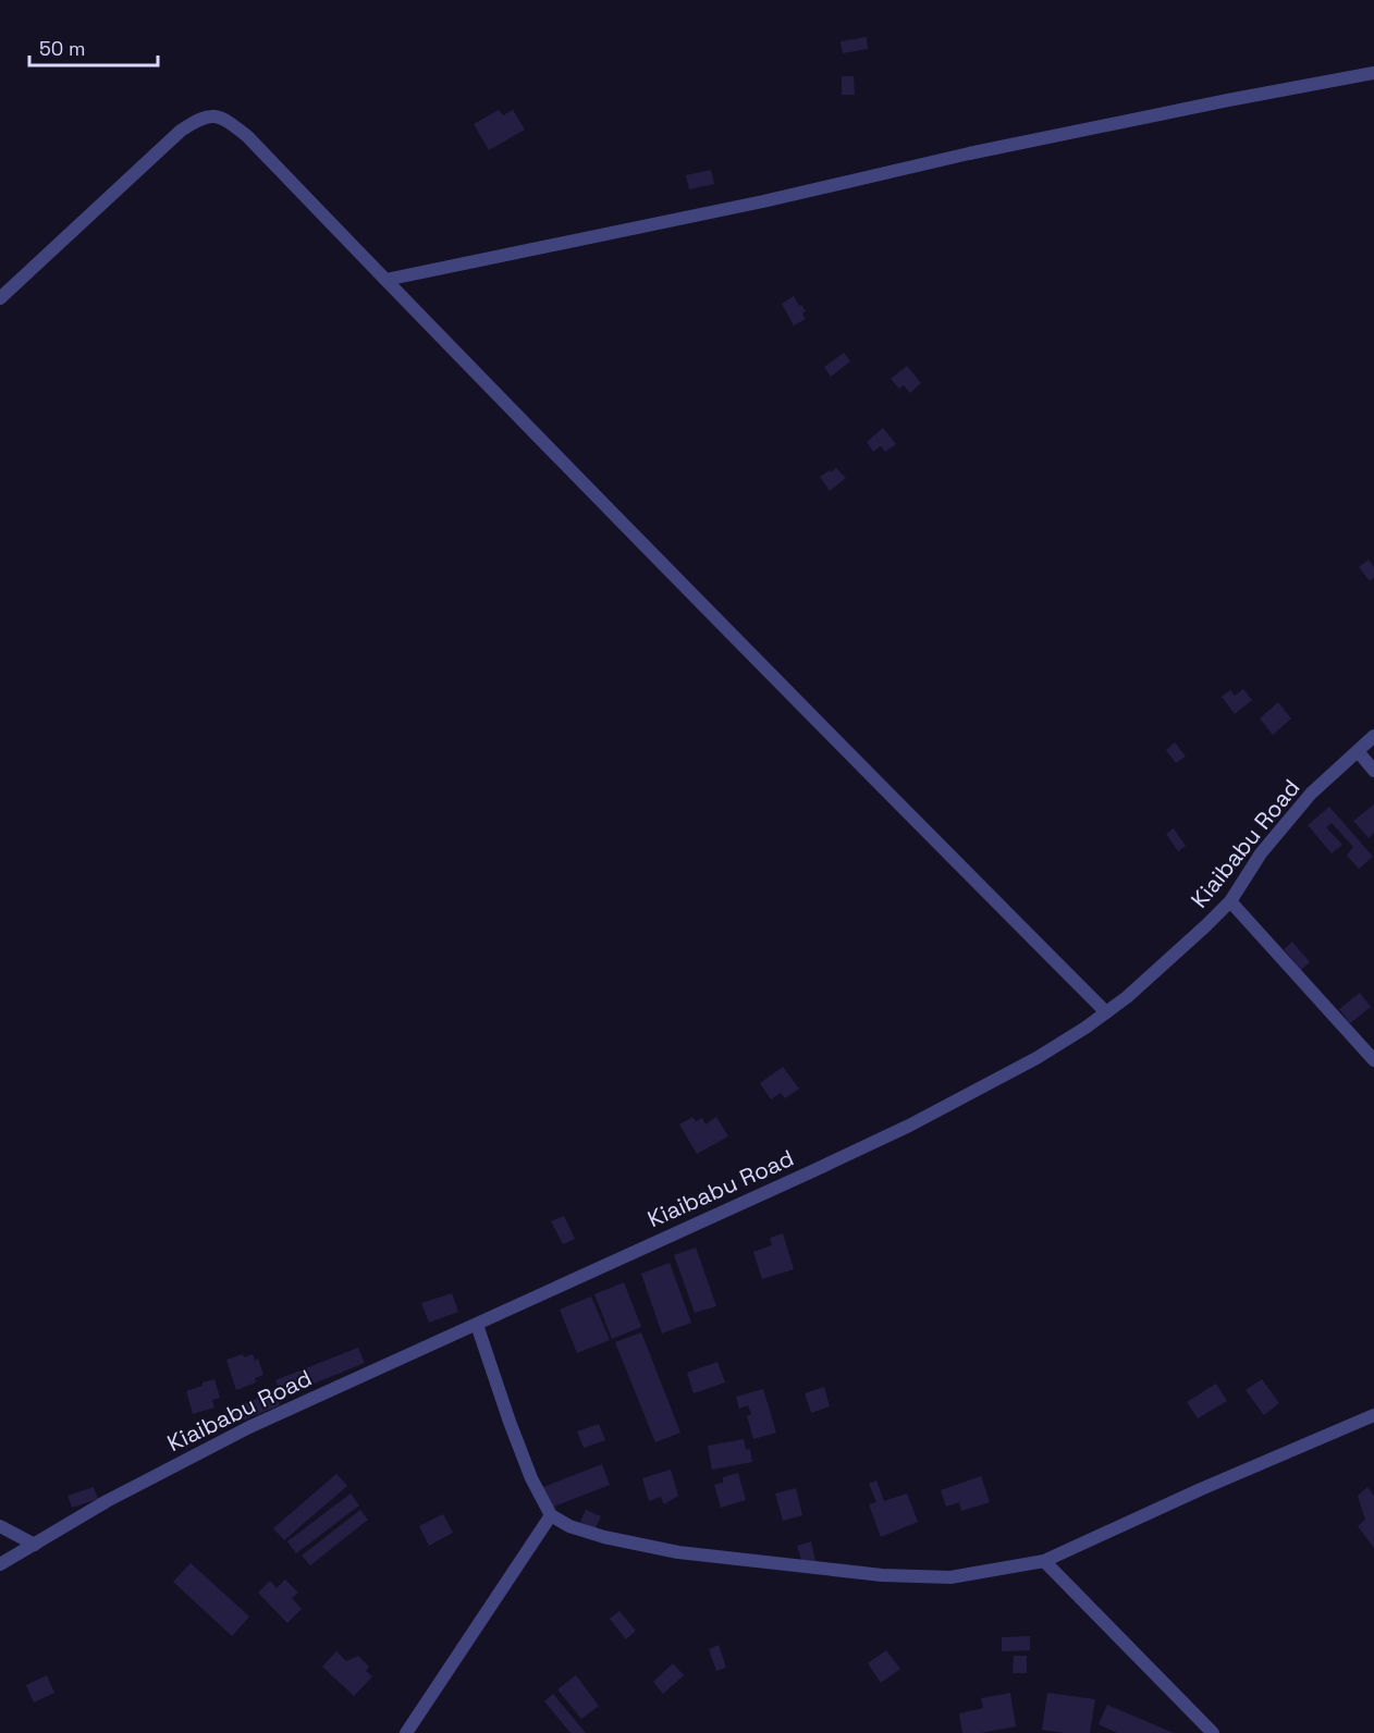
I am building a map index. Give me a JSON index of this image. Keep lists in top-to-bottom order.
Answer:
{
  "streets": {
    "street": ["Kiaibabu Road"]
  },
  "scale_bar": "50 m"
}
